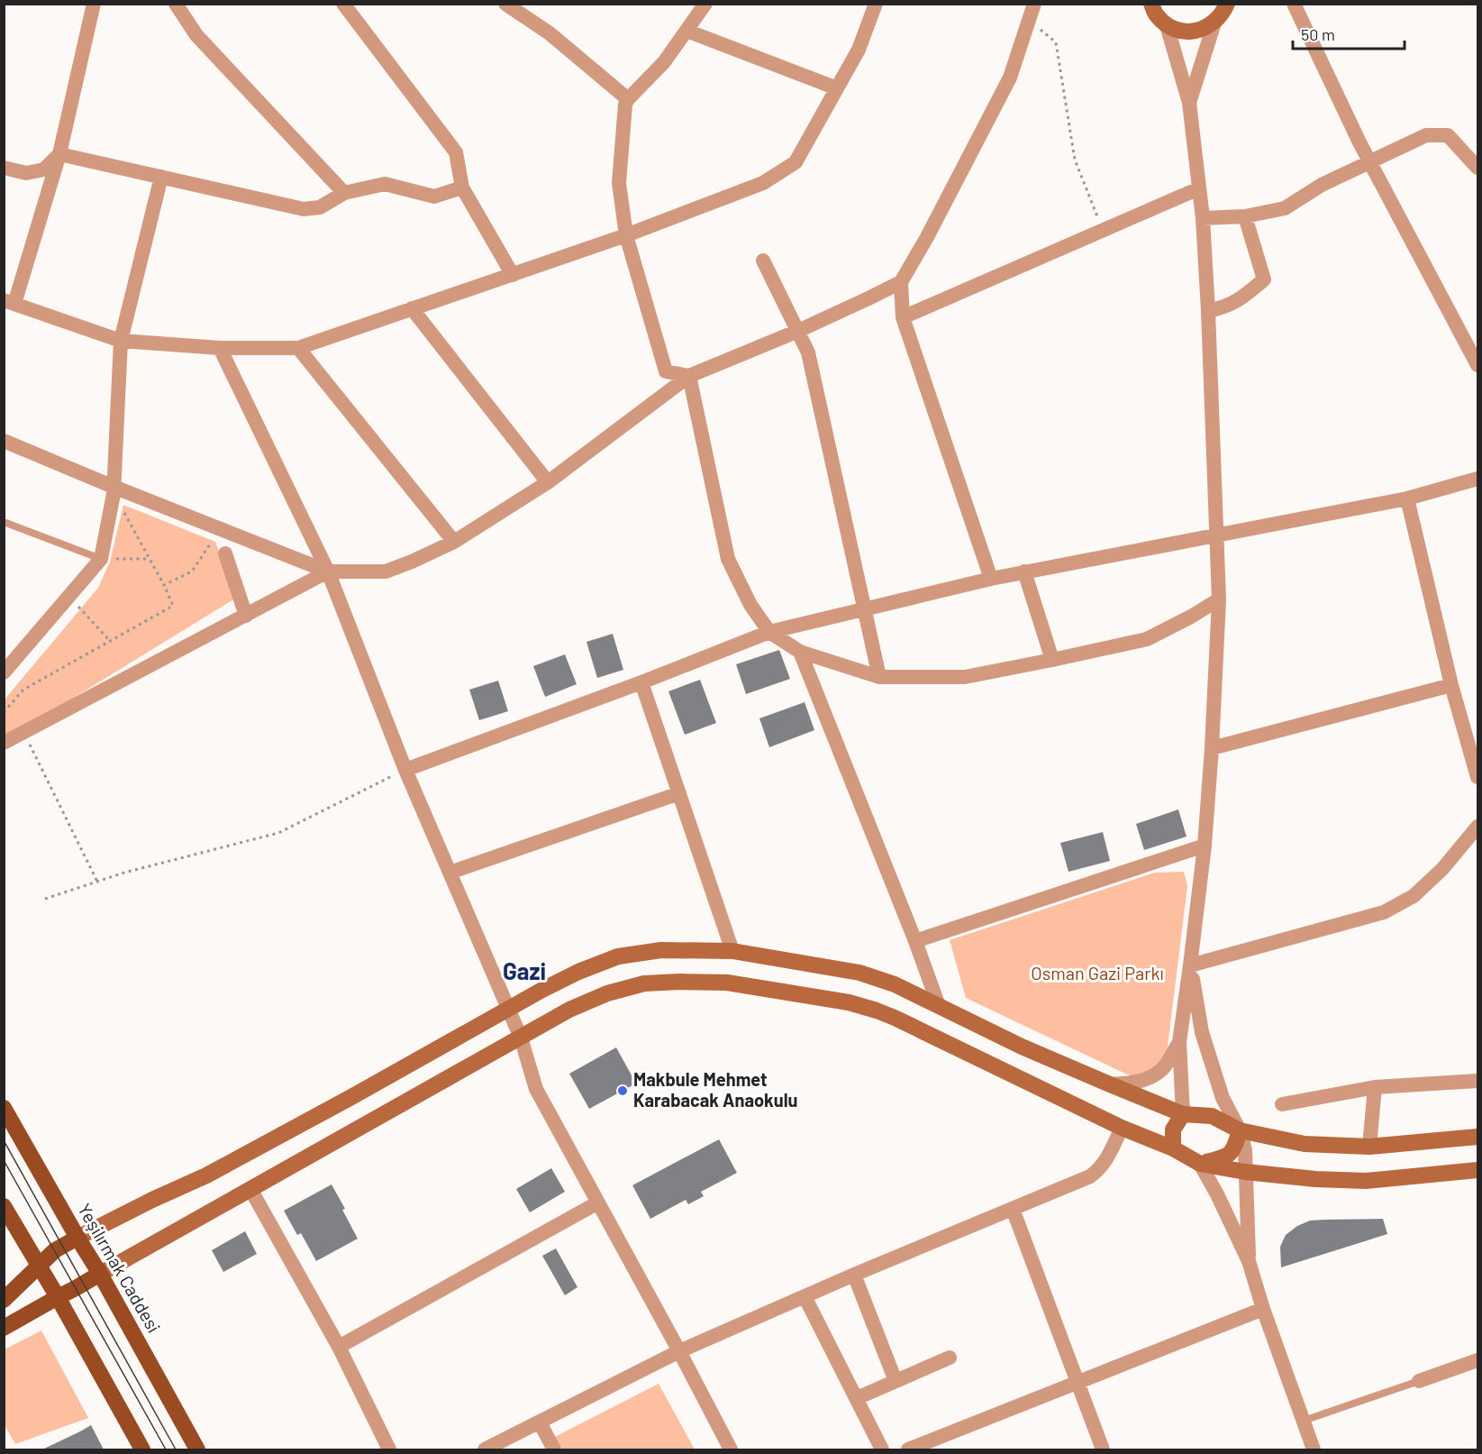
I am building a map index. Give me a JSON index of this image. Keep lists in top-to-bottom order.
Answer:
{
  "streets": {
    "main road": ["Yeşilırmak Caddesi"]
  },
  "districts": ["Gazi"],
  "parks": ["Osman Gazi Parkı"],
  "places": ["Makbule Mehmet Karabacak Anaokulu"],
  "scale_bar": "50 m"
}
